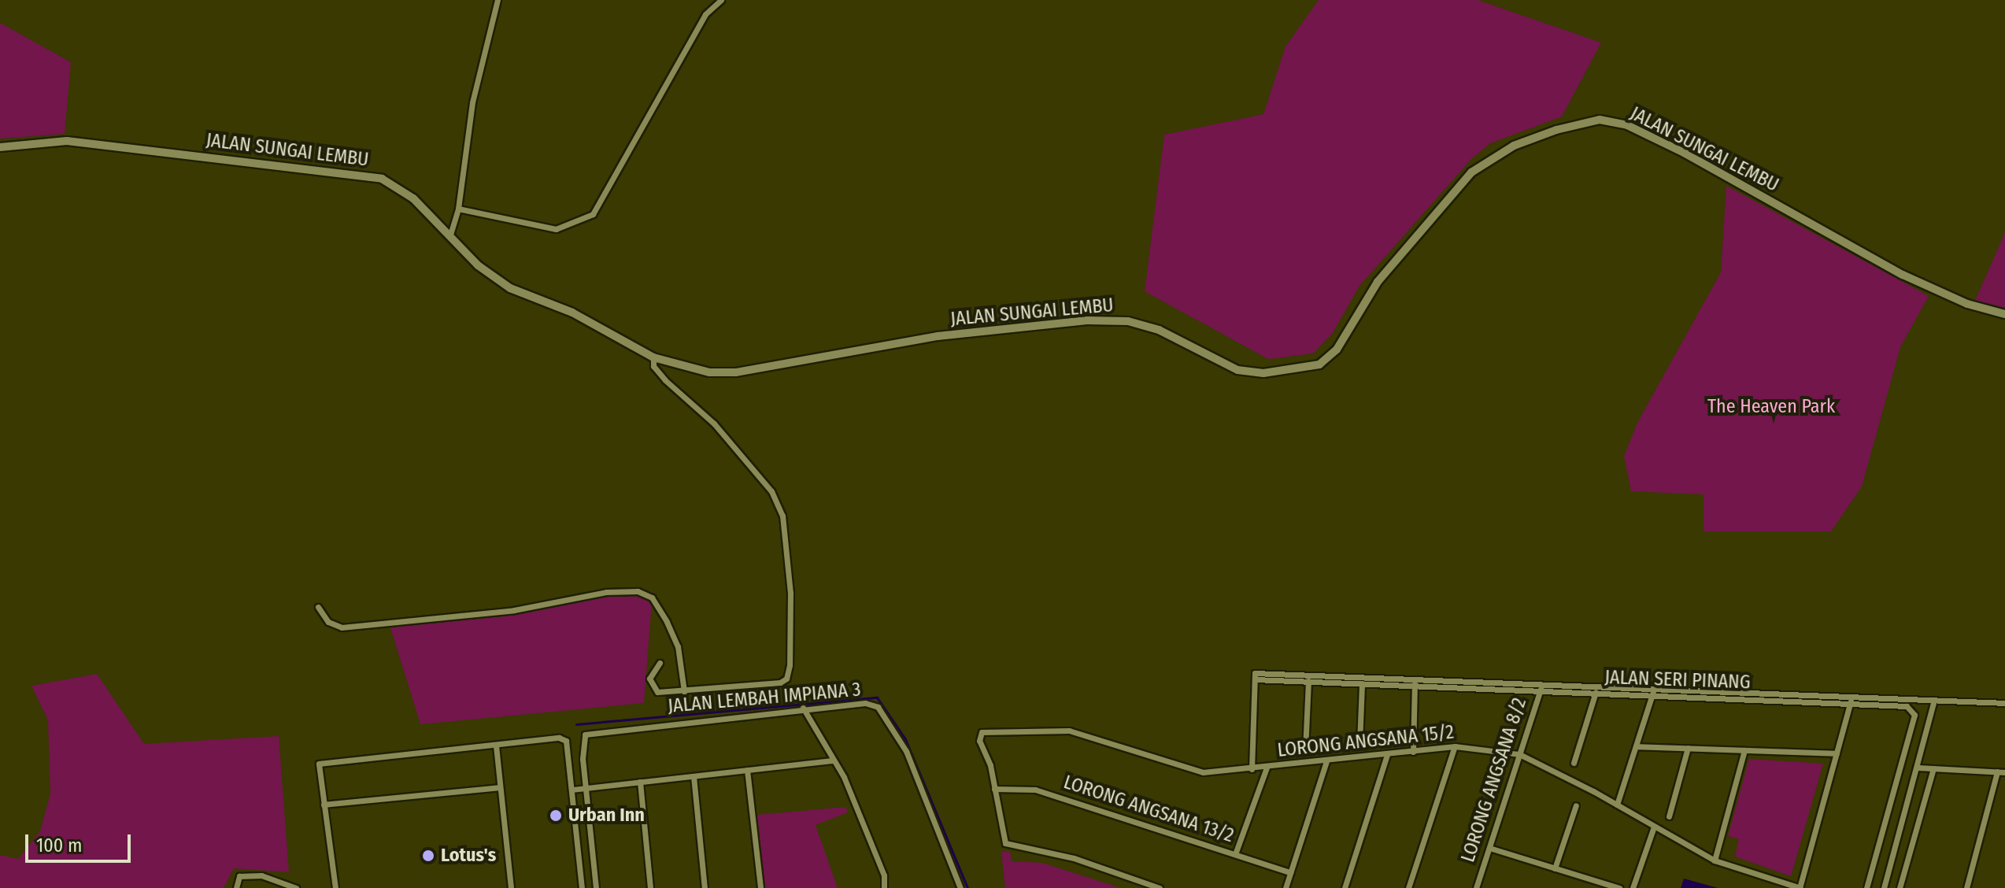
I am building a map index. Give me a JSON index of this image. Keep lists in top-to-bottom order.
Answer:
{
  "streets": {
    "main road": ["JALAN SUNGAI LEMBU"],
    "street": [
      "JALAN SERI PINANG",
      "JALAN LEMBAH IMPIANA 3",
      "LORONG ANGSANA 15/2",
      "LORONG ANGSANA 8/2",
      "LORONG ANGSANA 13/2"
    ]
  },
  "crossings": [
    ["JALAN SERI PINANG", "LORONG ANGSANA 8/2"],
    ["LORONG ANGSANA 15/2", "LORONG ANGSANA 8/2"],
    ["LORONG ANGSANA 15/2", "LORONG ANGSANA 13/2"]
  ],
  "parks": ["The Heaven Park"],
  "places": ["Urban Inn", "Lotus's"],
  "scale_bar": "100 m"
}
